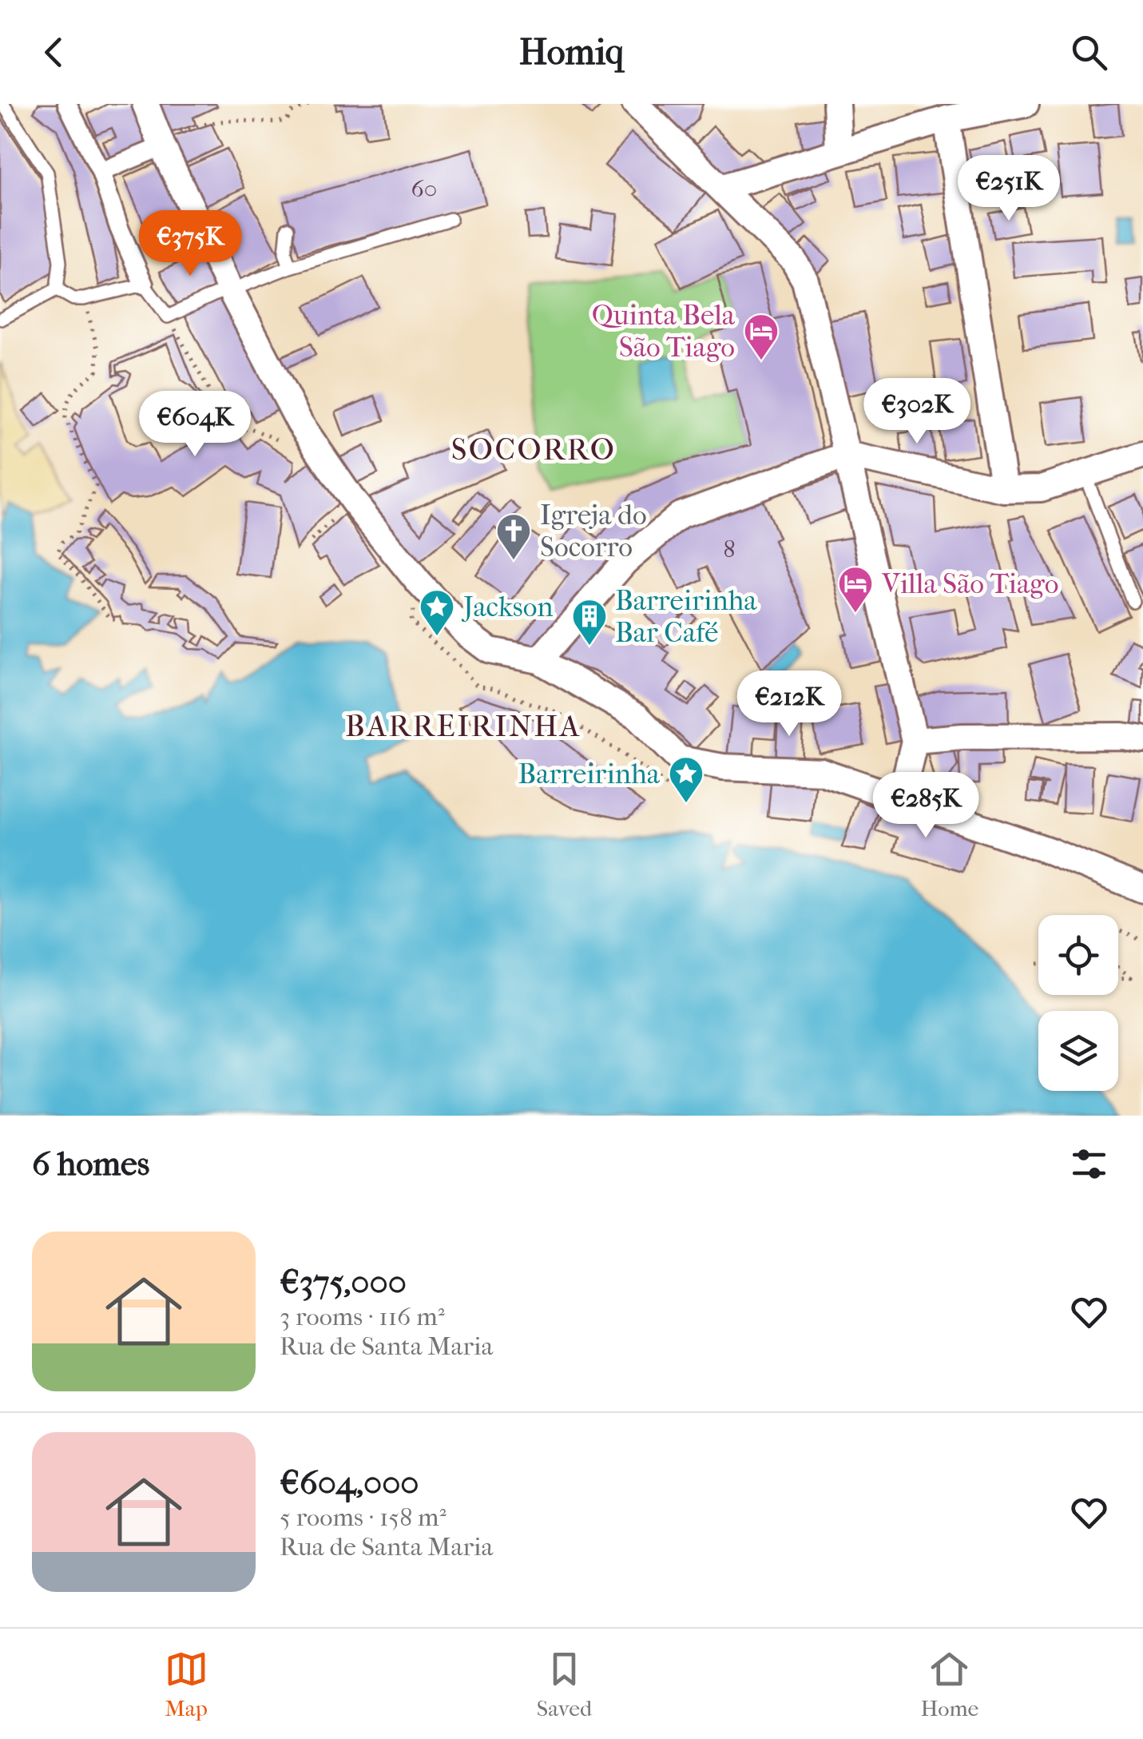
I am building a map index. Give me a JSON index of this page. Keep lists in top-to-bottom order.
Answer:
{
  "districts": ["SOCORRO", "BARREIRINHA"],
  "places": {
    "hotel": ["Quinta Bela São Tiago", "Villa São Tiago"],
    "church": ["Igreja do Socorro"],
    "place": ["Jackson", "Barreirinha"],
    "building": ["Barreirinha Bar Café"]
  },
  "house_numbers": ["60", "8"],
  "page": {
    "header": "Homiq",
    "price": [
      "€251K",
      "€375K",
      "€302K",
      "€604K",
      "€212K",
      "€285K"
    ],
    "heading": "6 homes",
    "list": [
      {
        "name": "€375,000",
        "note": "3 rooms · 116 m² · Rua de Santa Maria"
      },
      {
        "name": "€604,000",
        "note": "5 rooms · 158 m² · Rua de Santa Maria"
      }
    ],
    "tabs": ["Map", "Saved", "Home"]
  }
}
